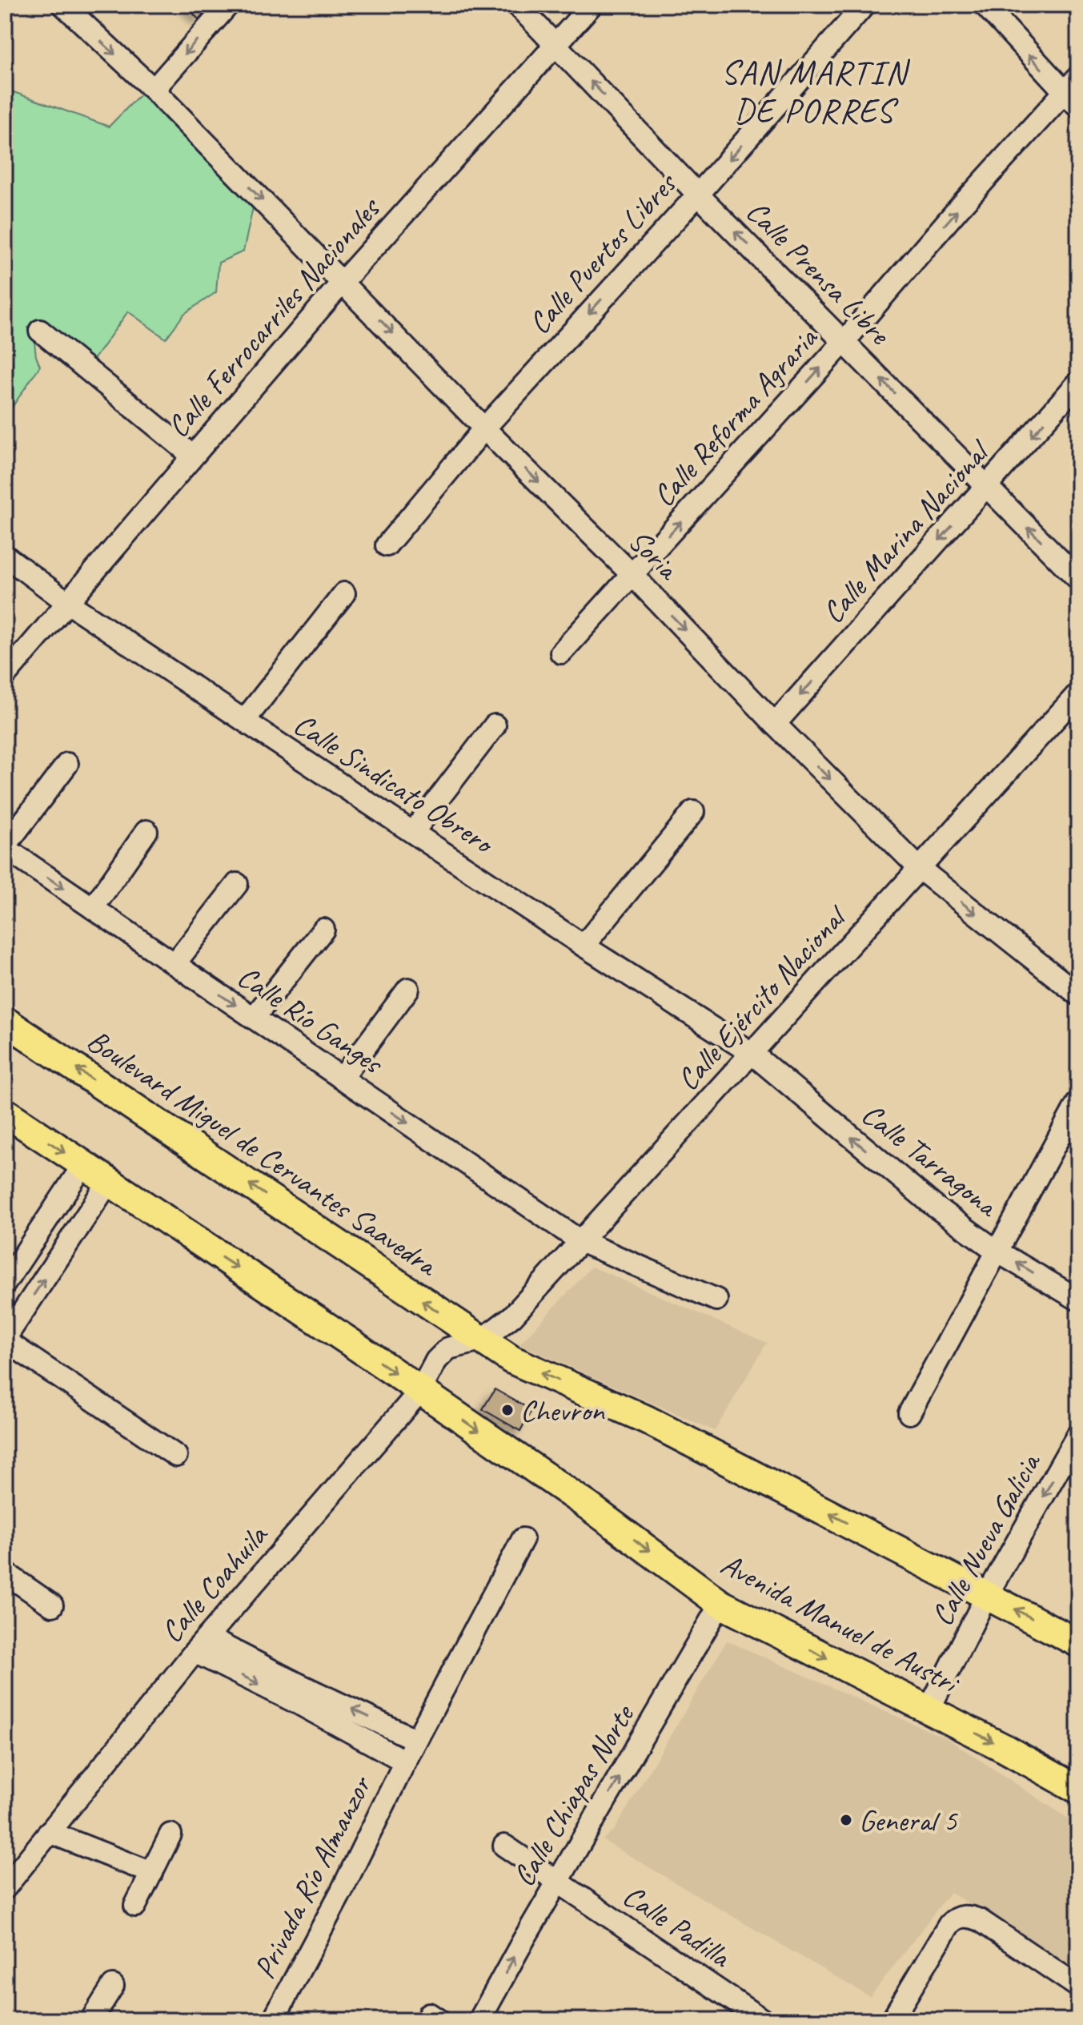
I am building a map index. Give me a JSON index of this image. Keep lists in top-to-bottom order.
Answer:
{
  "streets": {
    "main road": ["Boulevard Miguel de Cervantes Saavedra", "Avenida Manuel de Austri"],
    "street": [
      "Calle Puertos Libres",
      "Calle Prensa Libre",
      "Calle Ferrocarriles Nacionales",
      "Calle Reforma Agraria",
      "Calle Marina Nacional",
      "Soria",
      "Calle Sindicato Obrero",
      "Calle Ejército Nacional",
      "Calle Río Ganges",
      "Calle Tarragona",
      "Calle Nueva Galicia",
      "Calle Coahuila",
      "Calle Chiapas Norte",
      "Privada Río Almanzor",
      "Calle Padilla"
    ]
  },
  "crossings": [
    ["Calle Puertos Libres", "Calle Prensa Libre"],
    ["Calle Puertos Libres", "Soria"],
    ["Calle Prensa Libre", "Calle Ferrocarriles Nacionales"],
    ["Calle Prensa Libre", "Calle Reforma Agraria"],
    ["Calle Prensa Libre", "Calle Marina Nacional"],
    ["Calle Ferrocarriles Nacionales", "Soria"],
    ["Calle Ferrocarriles Nacionales", "Calle Sindicato Obrero"],
    ["Calle Reforma Agraria", "Soria"],
    ["Calle Marina Nacional", "Soria"],
    ["Soria", "Calle Ejército Nacional"],
    ["Calle Sindicato Obrero", "Calle Ejército Nacional"],
    ["Calle Sindicato Obrero", "Calle Tarragona"],
    ["Calle Ejército Nacional", "Calle Río Ganges"],
    ["Calle Ejército Nacional", "Boulevard Miguel de Cervantes Saavedra"],
    ["Calle Ejército Nacional", "Calle Tarragona"],
    ["Calle Ejército Nacional", "Calle Coahuila"],
    ["Boulevard Miguel de Cervantes Saavedra", "Calle Nueva Galicia"],
    ["Boulevard Miguel de Cervantes Saavedra", "Calle Coahuila"],
    ["Calle Nueva Galicia", "Avenida Manuel de Austri"],
    ["Calle Coahuila", "Avenida Manuel de Austri"],
    ["Calle Coahuila", "Privada Río Almanzor"],
    ["Avenida Manuel de Austri", "Calle Chiapas Norte"],
    ["Calle Chiapas Norte", "Calle Padilla"]
  ],
  "one_way": [
    "Calle Puertos Libres",
    "Calle Prensa Libre",
    "Calle Reforma Agraria",
    "Calle Marina Nacional",
    "Soria",
    "Calle Río Ganges",
    "Calle Tarragona",
    "Avenida Manuel de Austri",
    "Calle Chiapas Norte"
  ],
  "districts": ["SAN MARTIN DE PORRES"],
  "places": ["Chevron", "General 5"]
}
